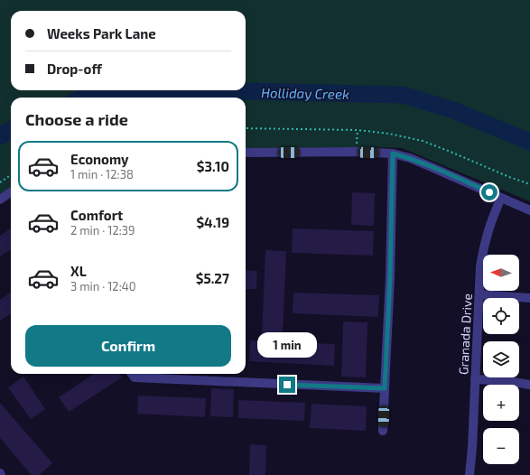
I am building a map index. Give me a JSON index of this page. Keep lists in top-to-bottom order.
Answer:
{
  "streets": {
    "street": ["Granada Drive"]
  },
  "water": ["Holliday Creek"],
  "north": "left",
  "page": {
    "banner": ["Weeks Park Lane", "Drop-off"],
    "heading": "Choose a ride",
    "list": [
      {
        "name": "Economy",
        "note": "1 min · 12:38",
        "value": "$3.10"
      },
      {
        "name": "Comfort",
        "note": "2 min · 12:39",
        "value": "$4.19"
      },
      {
        "name": "XL",
        "note": "3 min · 12:40",
        "value": "$5.27"
      }
    ],
    "map_buttons": ["+", "−"],
    "buttons": "Confirm",
    "bubble": "1 min"
  }
}
